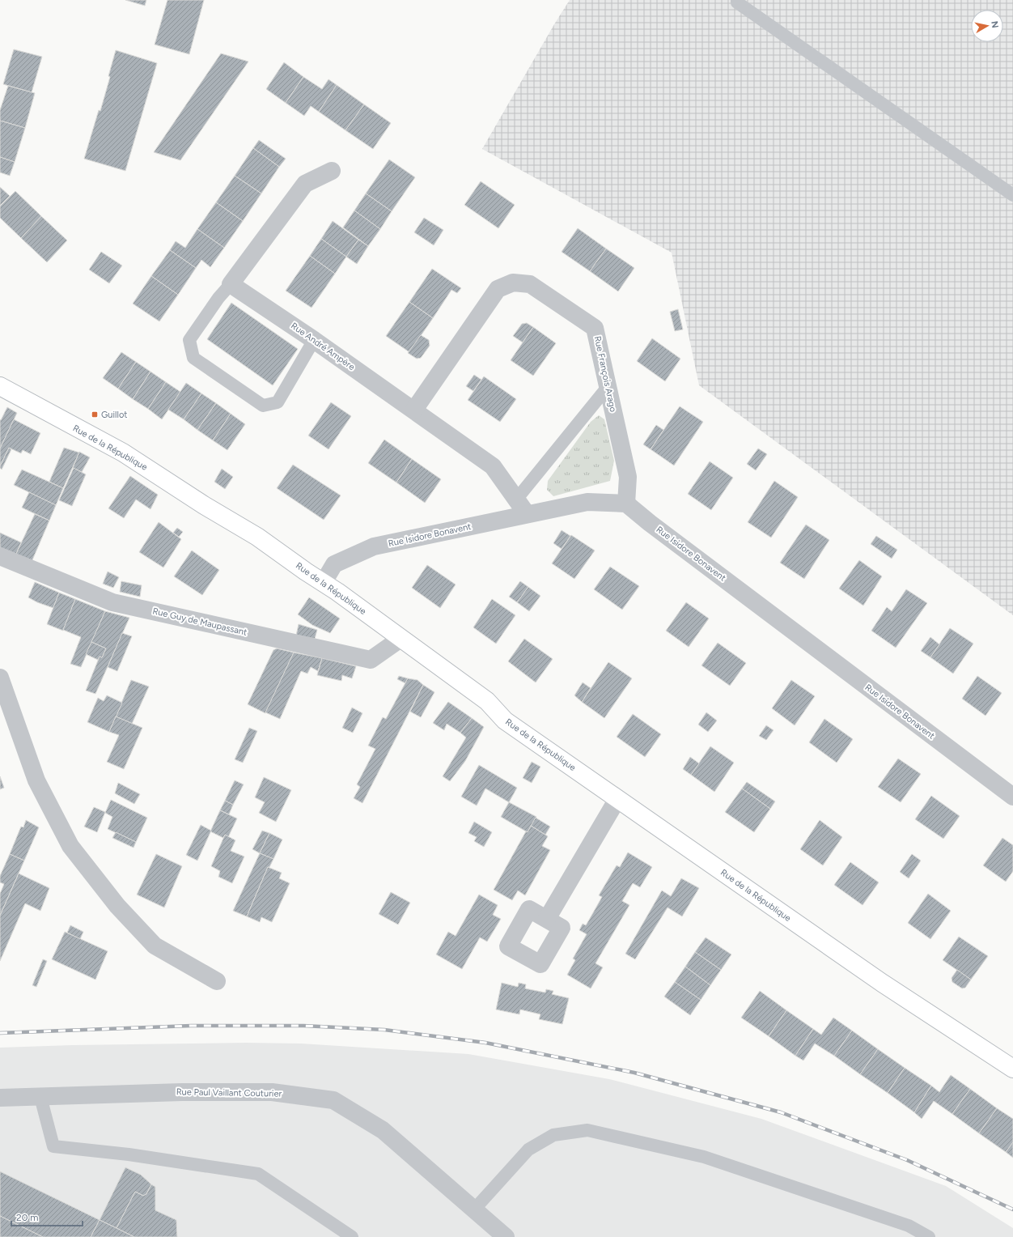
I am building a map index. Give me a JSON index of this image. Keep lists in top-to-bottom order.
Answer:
{
  "streets": {
    "street": [
      "Rue André Ampère",
      "Rue François Arago",
      "Rue de la République",
      "Rue Isidore Bonavent",
      "Rue Guy de Maupassant",
      "Rue Paul Vaillant Couturier"
    ]
  },
  "crossings": [
    ["Rue André Ampère", "Rue François Arago"],
    ["Rue André Ampère", "Rue Isidore Bonavent"],
    ["Rue François Arago", "Rue Isidore Bonavent"],
    ["Rue de la République", "Rue Isidore Bonavent"],
    ["Rue de la République", "Rue Guy de Maupassant"]
  ],
  "places": {
    "transit": ["Guillot"]
  },
  "scale_bar": "20 m",
  "north": "right"
}
